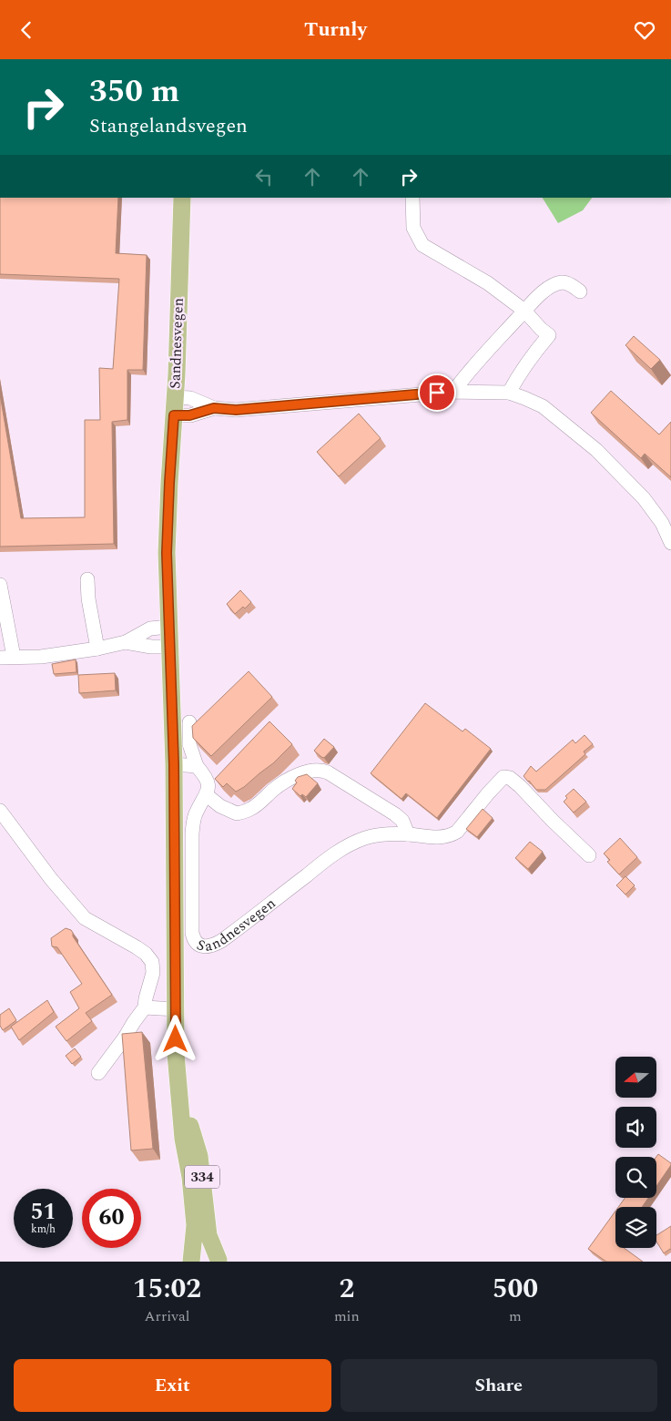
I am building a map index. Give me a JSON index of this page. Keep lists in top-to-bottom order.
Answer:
{
  "streets": {
    "main road": ["Sandnesvegen", "334"]
  },
  "north": "left",
  "page": {
    "header": "Turnly",
    "turn": ["350 m", "Stangelandsvegen"],
    "speed": "51 km/h",
    "limit": "60",
    "eta": [
      "15:02",
      "Arrival",
      "2",
      "min",
      "500",
      "m"
    ],
    "buttons": ["Exit", "Share"]
  }
}
